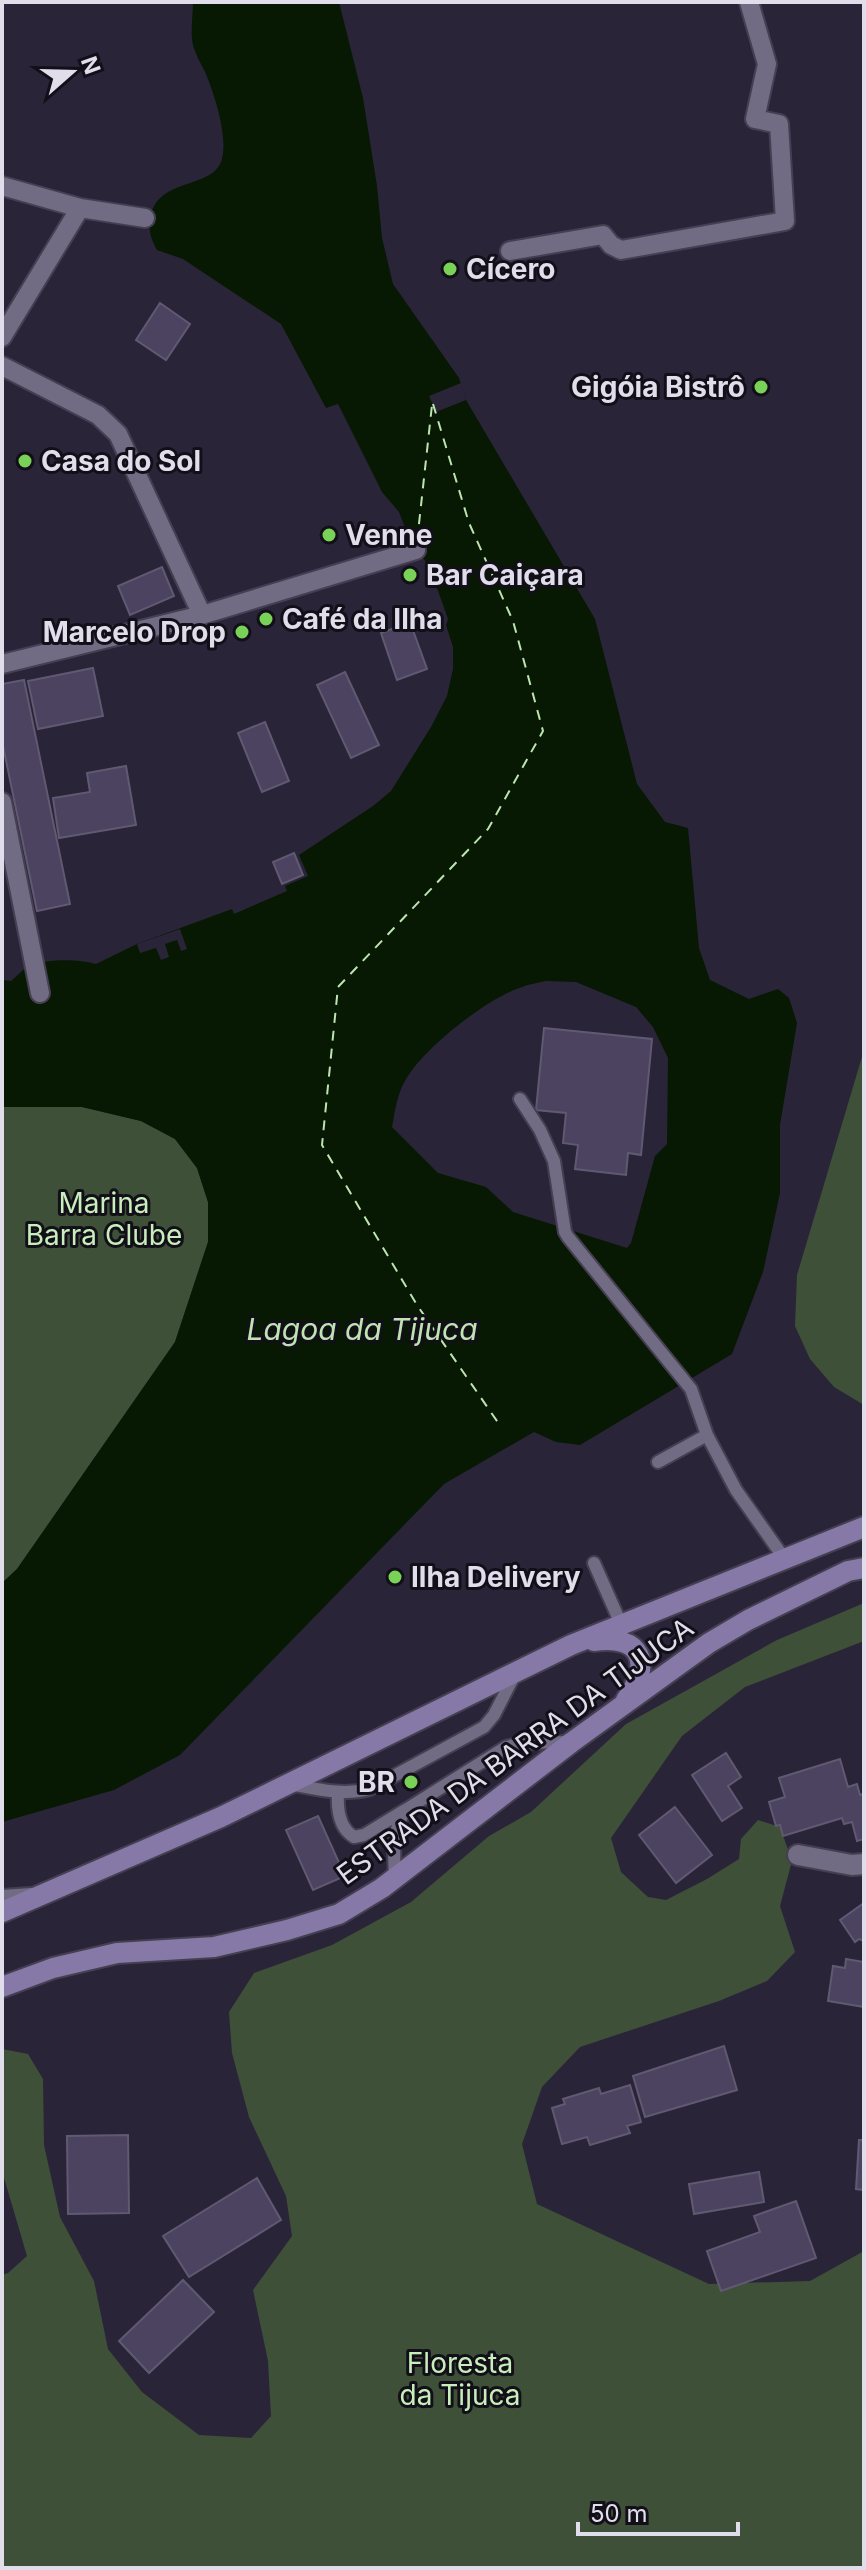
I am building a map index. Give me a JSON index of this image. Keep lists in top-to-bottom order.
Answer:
{
  "streets": {
    "main road": ["ESTRADA DA BARRA DA TIJUCA"]
  },
  "water": ["Lagoa da Tijuca"],
  "parks": ["Marina Barra Clube", "Floresta da Tijuca"],
  "places": [
    "Cícero",
    "Gigóia Bistrô",
    "Casa do Sol",
    "Venne",
    "Bar Caiçara",
    "Café da Ilha",
    "Marcelo Drop",
    "Ilha Delivery",
    "BR"
  ],
  "scale_bar": "50 m",
  "north": "right"
}
